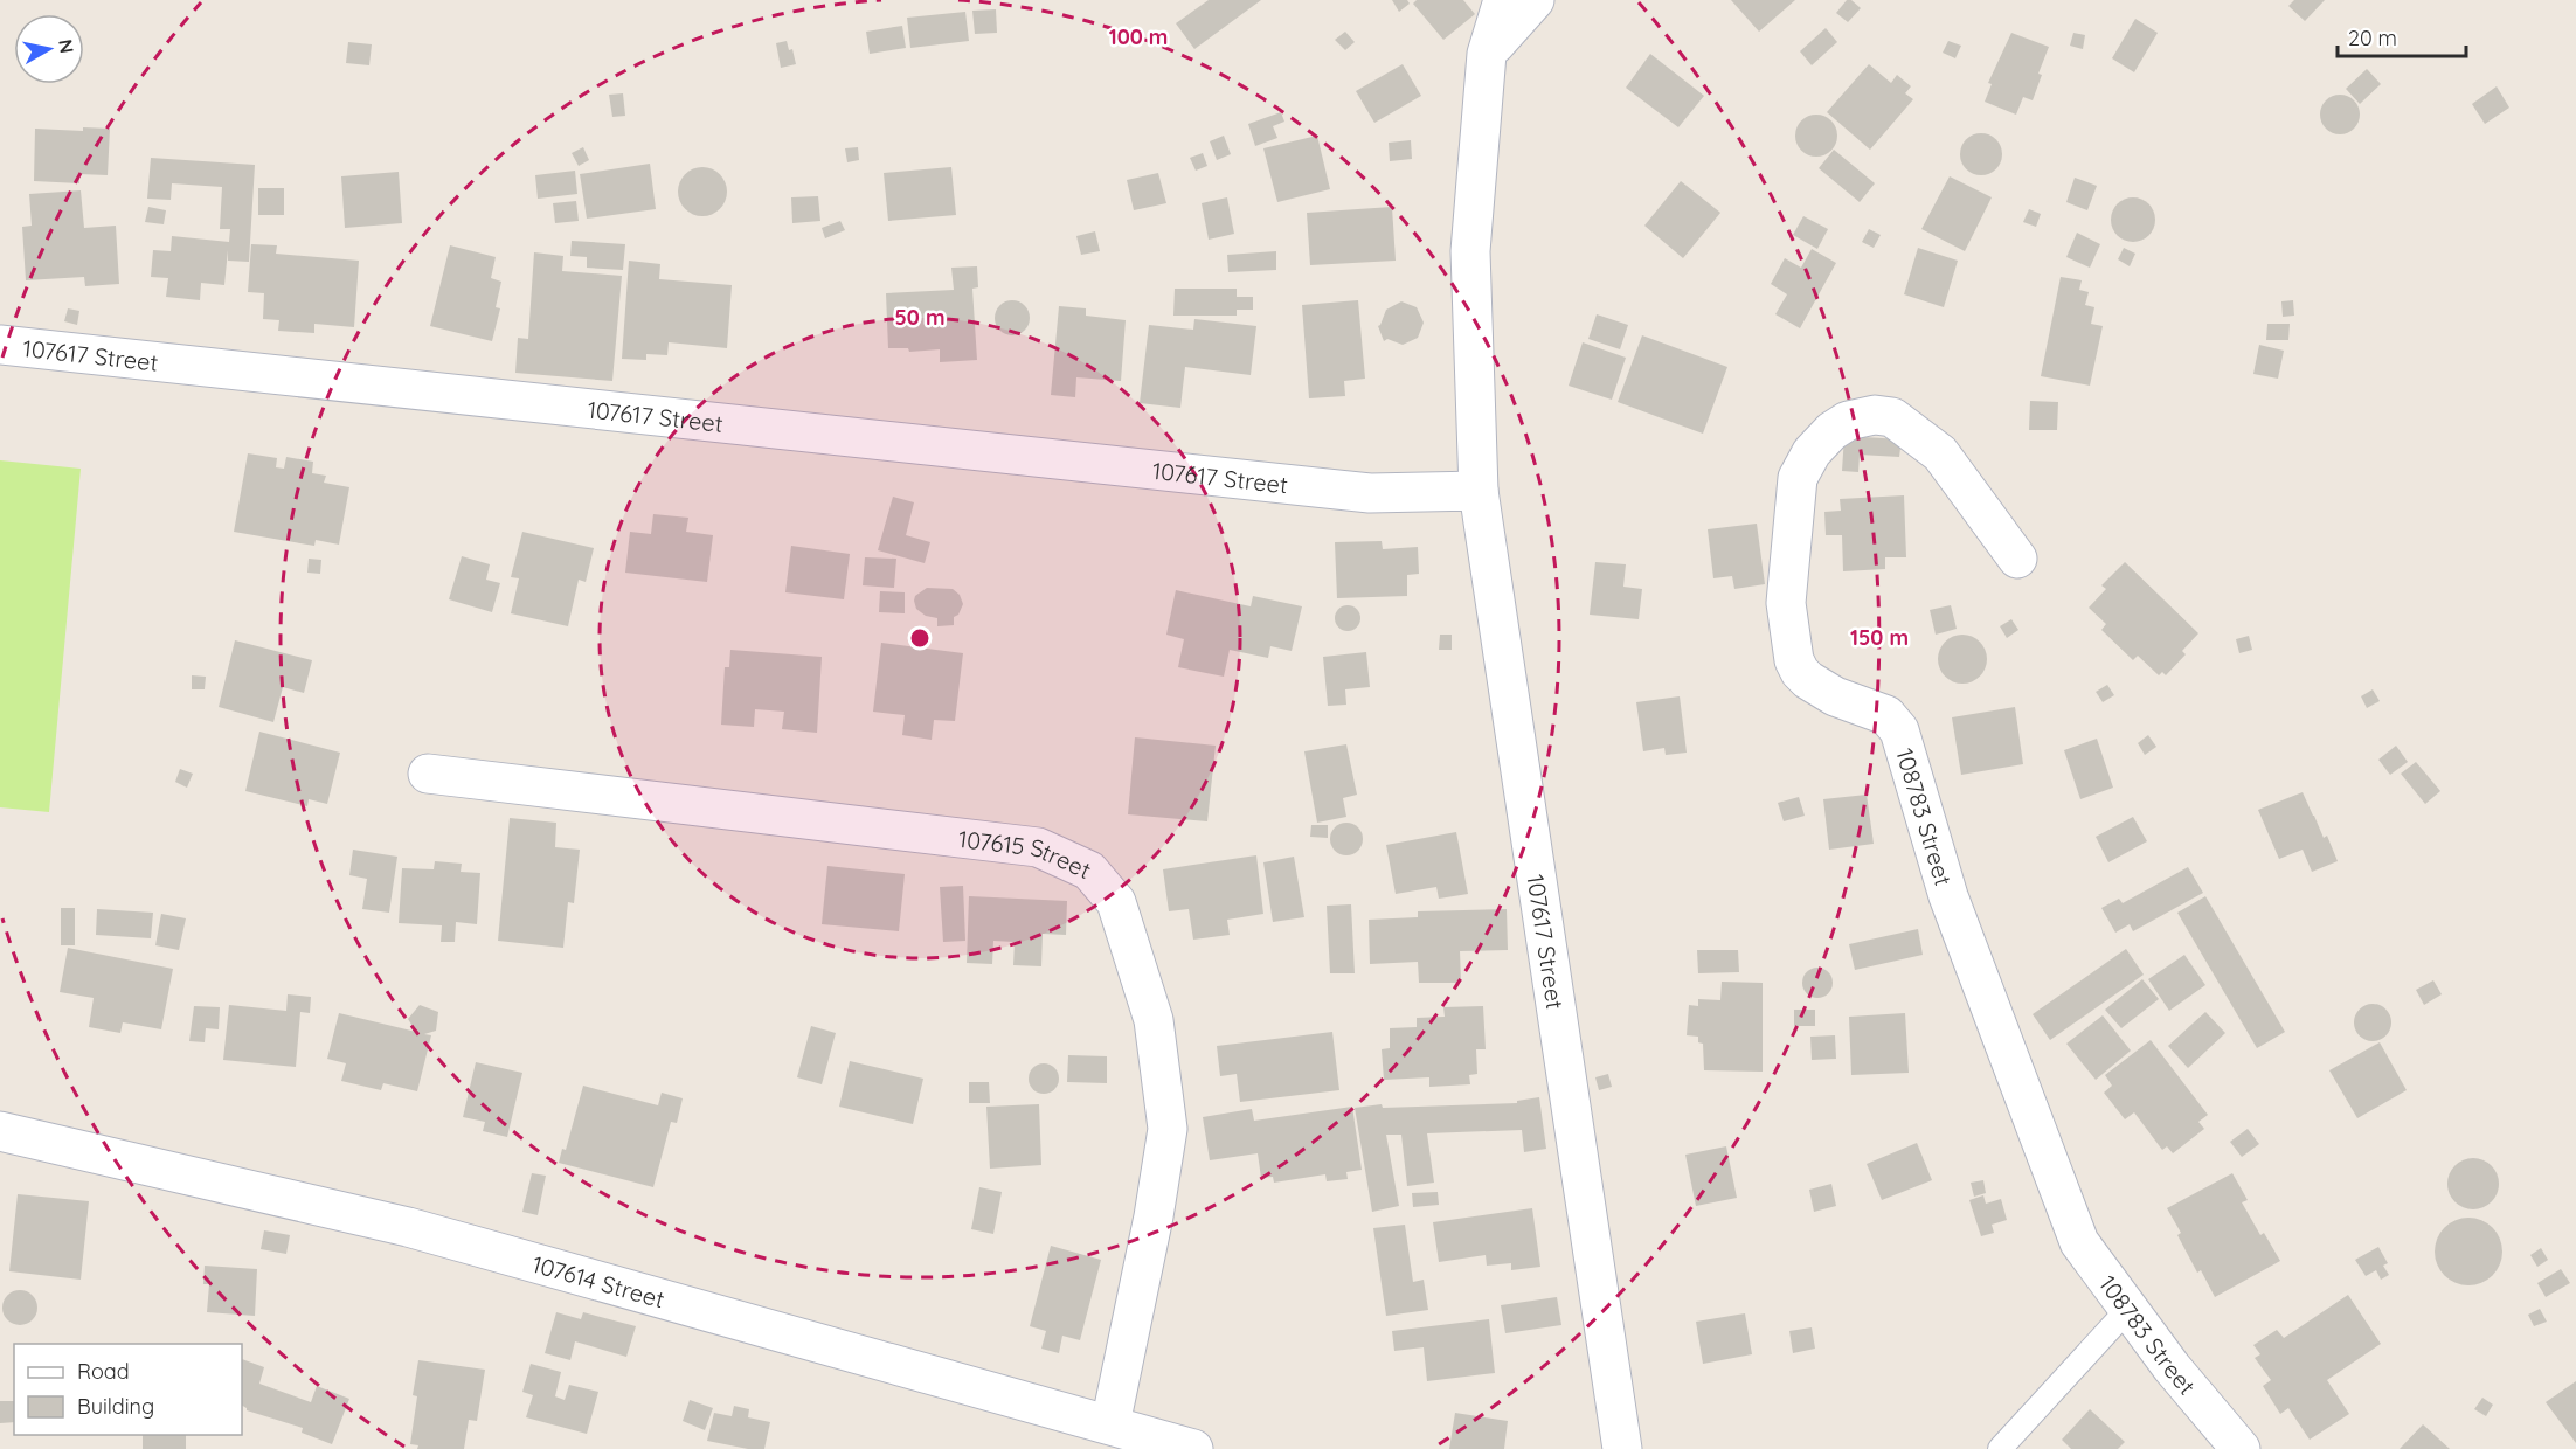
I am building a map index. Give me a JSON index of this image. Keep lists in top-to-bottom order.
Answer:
{
  "streets": {
    "street": [
      "107617 Street",
      "108783 Street",
      "107615 Street",
      "107614 Street"
    ]
  },
  "crossings": [
    ["107615 Street", "107614 Street"]
  ],
  "legend": ["Road", "Building"],
  "scale_bar": "20 m",
  "north": "right",
  "rings": ["100 m", "50 m", "150 m"]
}
